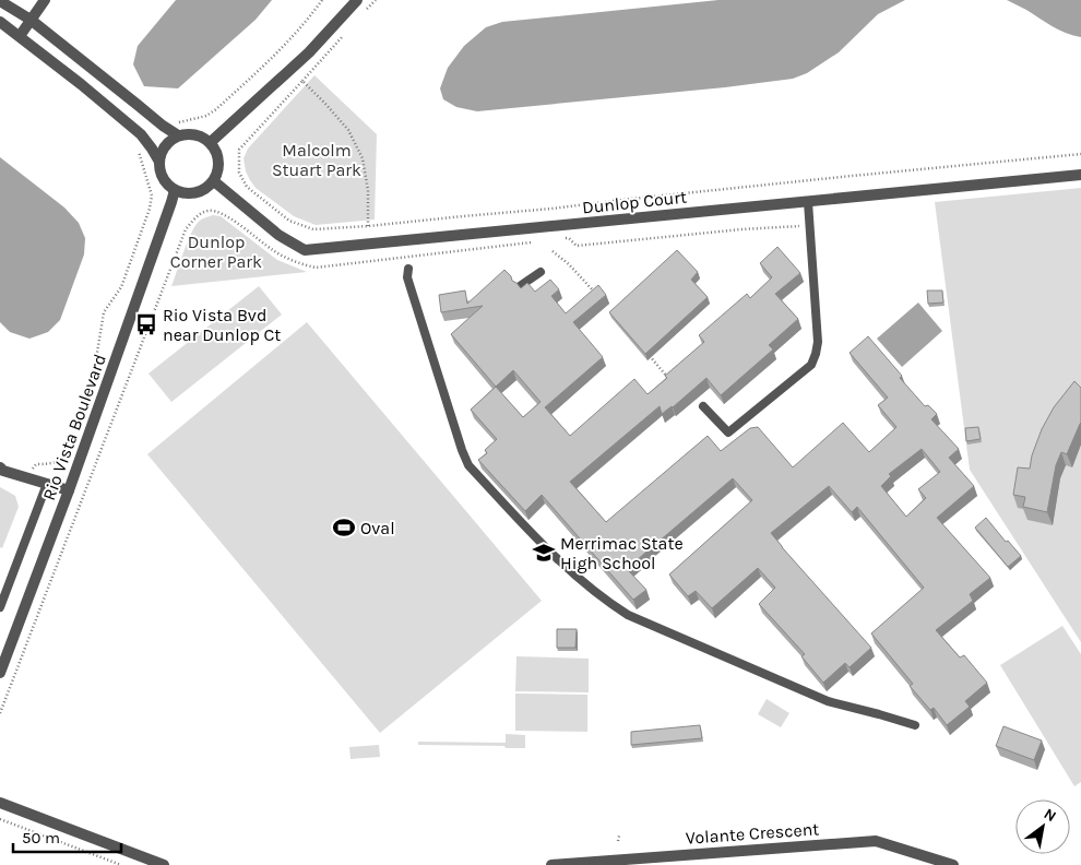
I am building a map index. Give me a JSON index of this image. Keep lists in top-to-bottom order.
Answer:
{
  "streets": {
    "street": ["Dunlop Court", "Rio Vista Boulevard", "Volante Crescent"]
  },
  "crossings": [
    ["Dunlop Court", "Rio Vista Boulevard"]
  ],
  "parks": ["Malcolm Stuart Park", "Dunlop Corner Park"],
  "places": {
    "bus stop": ["Rio Vista Bvd near Dunlop Ct"],
    "sports": ["Oval"],
    "school or university": ["Merrimac State High School"]
  },
  "scale_bar": "50 m",
  "north": "top right"
}
